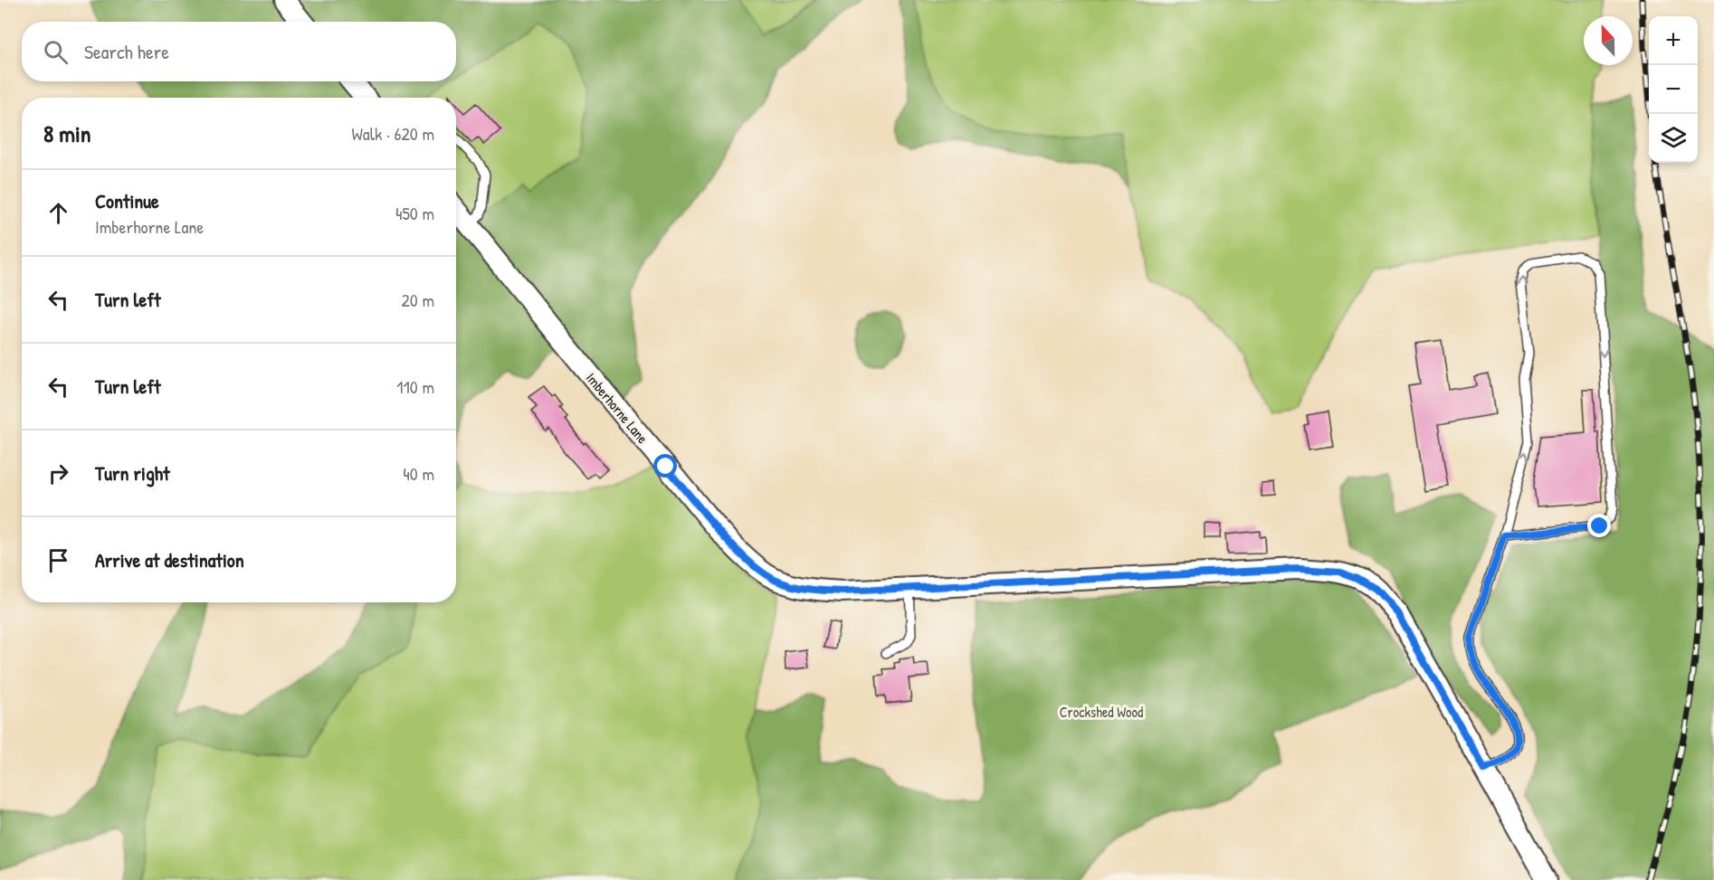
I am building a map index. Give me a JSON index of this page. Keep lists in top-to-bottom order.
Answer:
{
  "streets": {
    "street": ["Imberhorne Lane"]
  },
  "parks": ["Crockshed Wood"],
  "north": "top",
  "page": {
    "map_buttons": ["+", "−"],
    "search": "Search here",
    "heading": ["8 min", "Walk · 620 m"],
    "list": [
      ["Continue", "Imberhorne Lane", "450 m"],
      ["Turn left", "20 m"],
      ["Turn left", "110 m"],
      ["Turn right", "40 m"],
      "Arrive at destination"
    ]
  }
}
